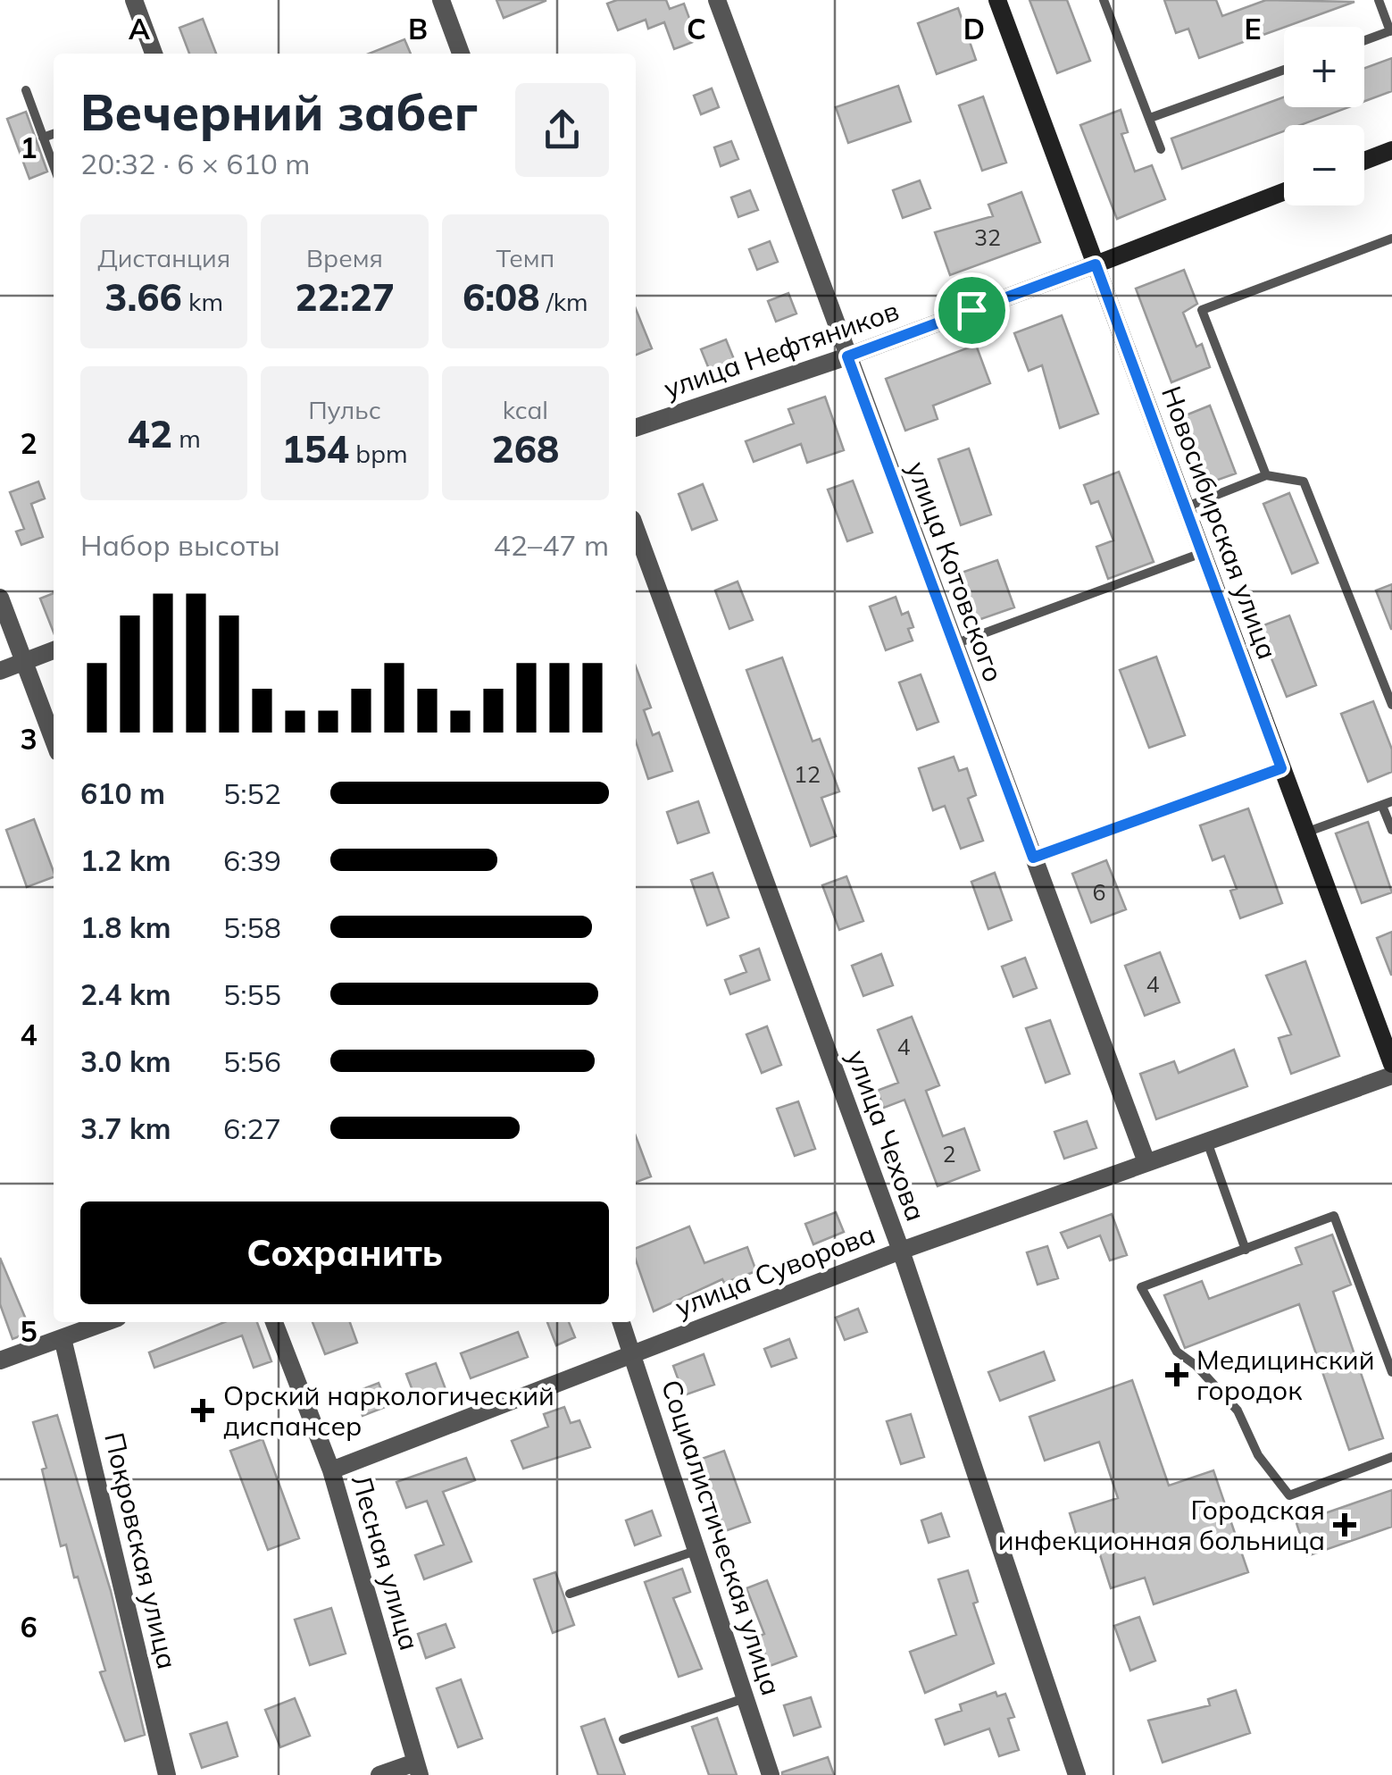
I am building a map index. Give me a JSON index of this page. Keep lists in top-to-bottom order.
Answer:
{
  "streets": {
    "main road": ["улица Нефтяников", "Новосибирская улица"],
    "street": [
      "улица Котовского",
      "улица Чехова",
      "улица Суворова",
      "Социалистическая улица",
      "Покровская улица",
      "Лесная улица"
    ]
  },
  "crossings": [
    ["улица Нефтяников", "Новосибирская улица"],
    ["улица Нефтяников", "улица Котовского"],
    ["улица Котовского", "улица Суворова"],
    ["улица Чехова", "улица Суворова"],
    ["улица Суворова", "Социалистическая улица"],
    ["улица Суворова", "Лесная улица"]
  ],
  "places": {
    "health": ["Медицинский городок", "Орский наркологический диспансер", "Городская инфекционная больница"]
  },
  "house_numbers": [
    "32",
    "12",
    "6",
    "4",
    "4",
    "2"
  ],
  "page": {
    "map_buttons": ["+", "−"],
    "heading": ["Вечерний забег", "20:32 · 6 × 610 m"],
    "stats": [
      ["Дистанция", "3.66 km"],
      ["Время", "22:27"],
      ["Темп", "6:08 /km"],
      ["42 m"],
      ["Пульс", "154 bpm"],
      ["kcal", "268"]
    ],
    "chart": ["Набор высоты", "42–47 m"],
    "list": [
      {
        "name": "610 m",
        "note": "5:52"
      },
      {
        "name": "1.2 km",
        "note": "6:39"
      },
      {
        "name": "1.8 km",
        "note": "5:58"
      },
      {
        "name": "2.4 km",
        "note": "5:55"
      },
      {
        "name": "3.0 km",
        "note": "5:56"
      },
      {
        "name": "3.7 km",
        "note": "6:27"
      }
    ],
    "buttons": "Сохранить"
  },
  "grid": {
    "columns": [
      "A",
      "B",
      "C",
      "D",
      "E"
    ],
    "rows": [
      "1",
      "2",
      "3",
      "4",
      "5",
      "6"
    ]
  }
}
